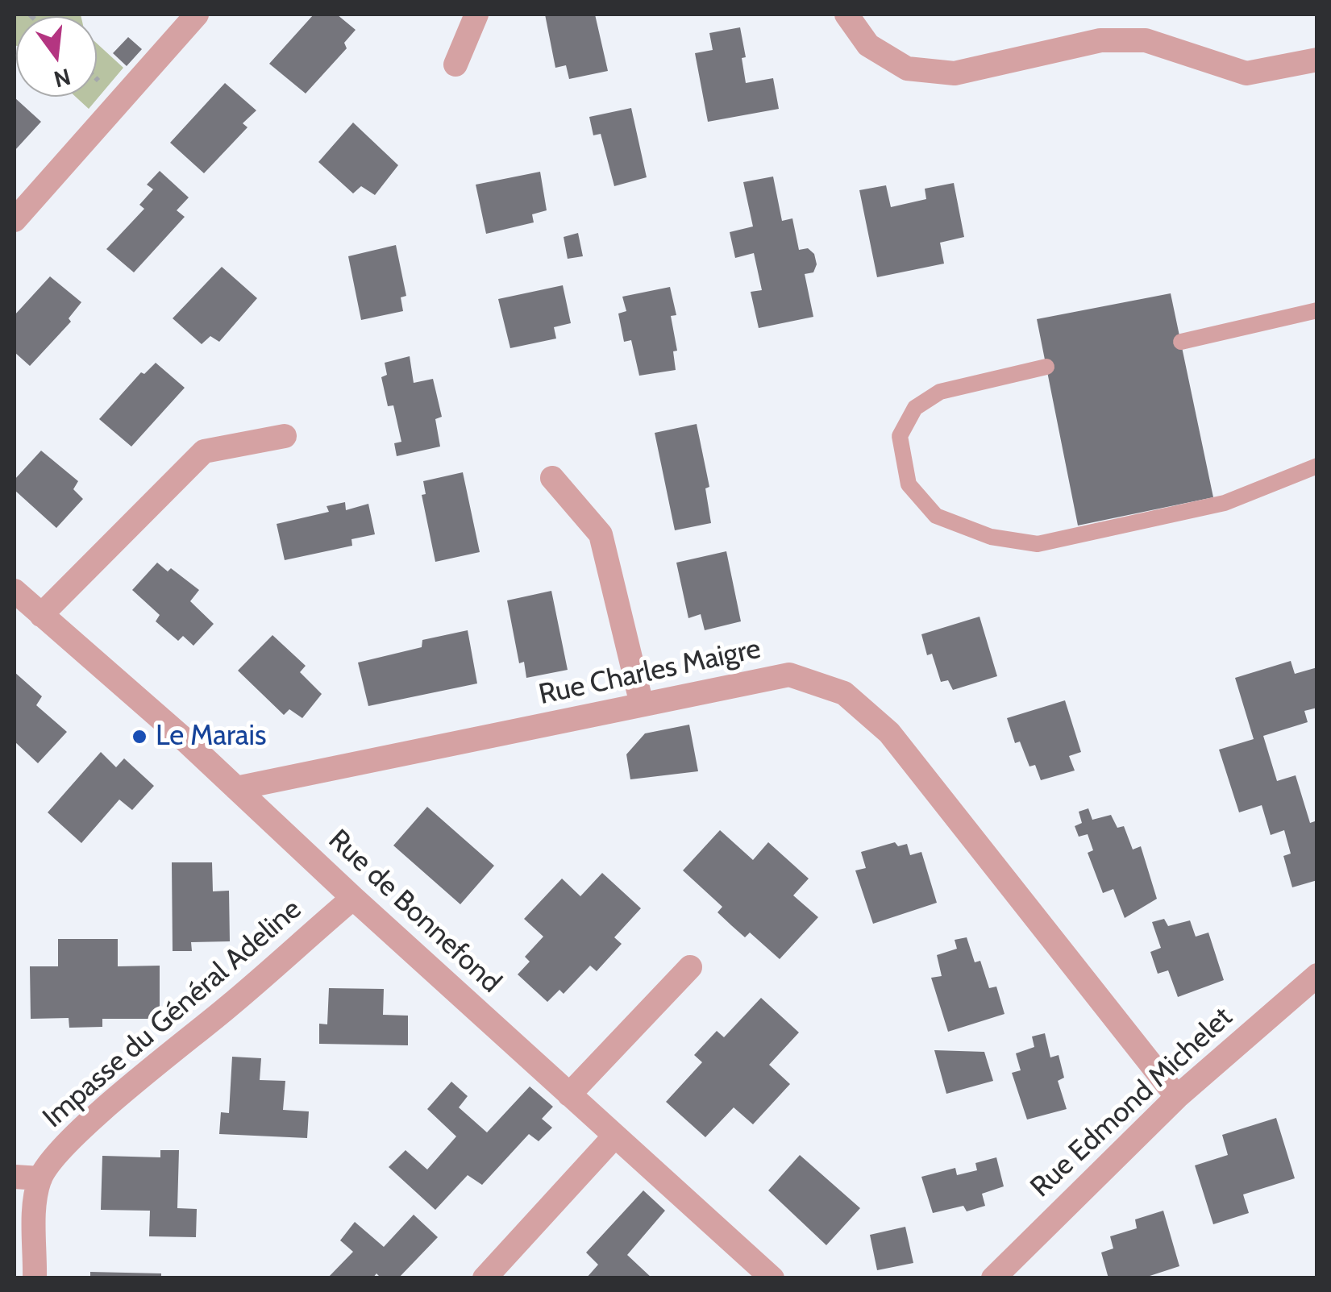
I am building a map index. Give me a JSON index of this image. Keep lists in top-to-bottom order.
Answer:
{
  "streets": {
    "street": [
      "Rue Charles Maigre",
      "Rue de Bonnefond",
      "Impasse du Général Adeline",
      "Rue Edmond Michelet"
    ]
  },
  "crossings": [
    ["Rue Charles Maigre", "Rue de Bonnefond"],
    ["Rue Charles Maigre", "Rue Edmond Michelet"],
    ["Rue de Bonnefond", "Impasse du Général Adeline"]
  ],
  "places": ["Le Marais"],
  "north": "bottom"
}
